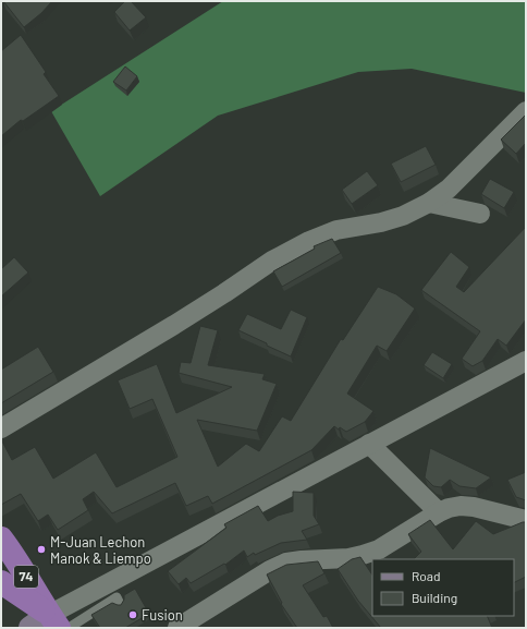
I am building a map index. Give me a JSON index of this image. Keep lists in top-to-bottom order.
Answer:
{
  "streets": {
    "highway": ["74"]
  },
  "places": ["M-Juan Lechon Manok & Liempo", "Fusion"],
  "legend": ["Road", "Building"]
}
